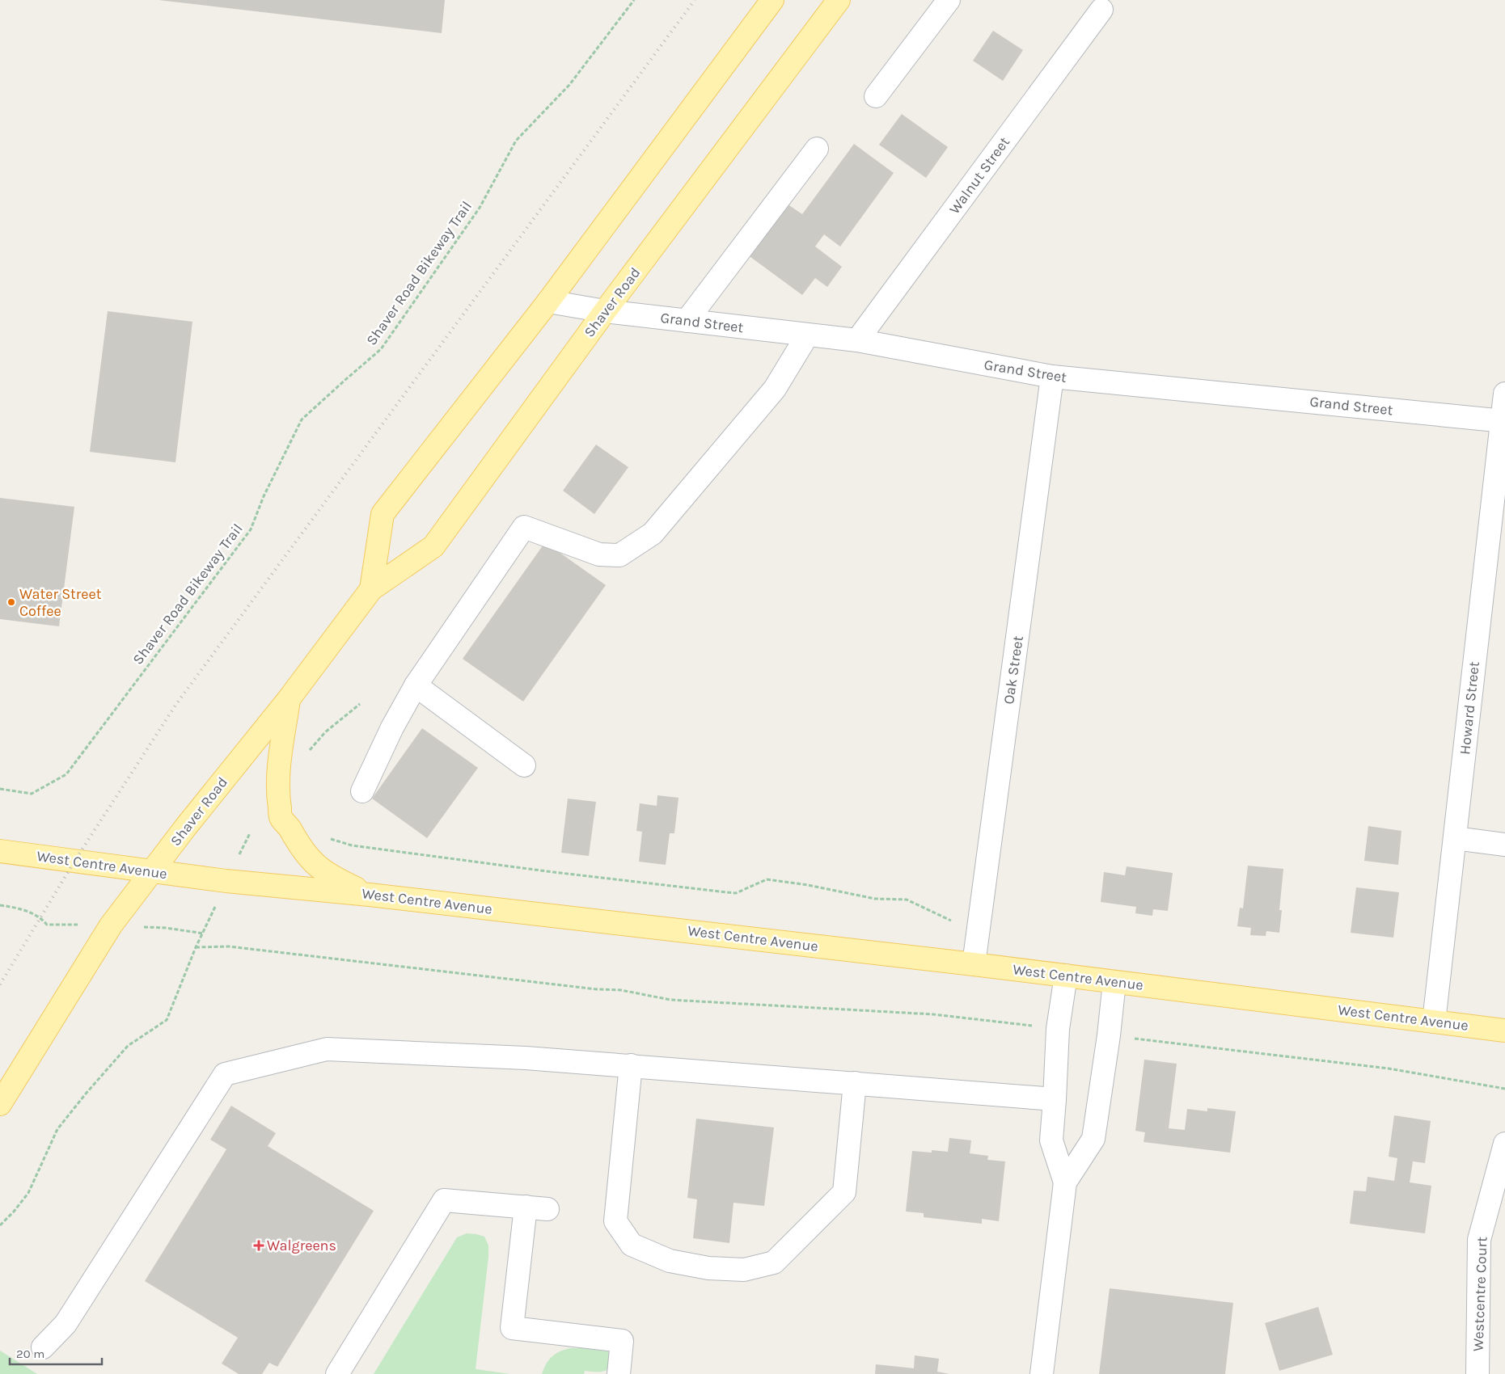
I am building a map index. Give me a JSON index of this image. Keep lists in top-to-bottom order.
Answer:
{
  "streets": {
    "main road": ["Shaver Road", "West Centre Avenue"],
    "street": [
      "Walnut Street",
      "Grand Street",
      "Oak Street",
      "Howard Street",
      "Westcentre Court"
    ],
    "path": ["Shaver Road Bikeway Trail"]
  },
  "crossings": [
    ["Walnut Street", "Grand Street"],
    ["Shaver Road", "Grand Street"],
    ["Shaver Road", "West Centre Avenue"],
    ["Grand Street", "Oak Street"],
    ["Grand Street", "Howard Street"],
    ["Oak Street", "West Centre Avenue"],
    ["Howard Street", "West Centre Avenue"]
  ],
  "places": {
    "other": ["Water Street Coffee"],
    "health": ["Walgreens"]
  },
  "scale_bar": "20 m"
}
